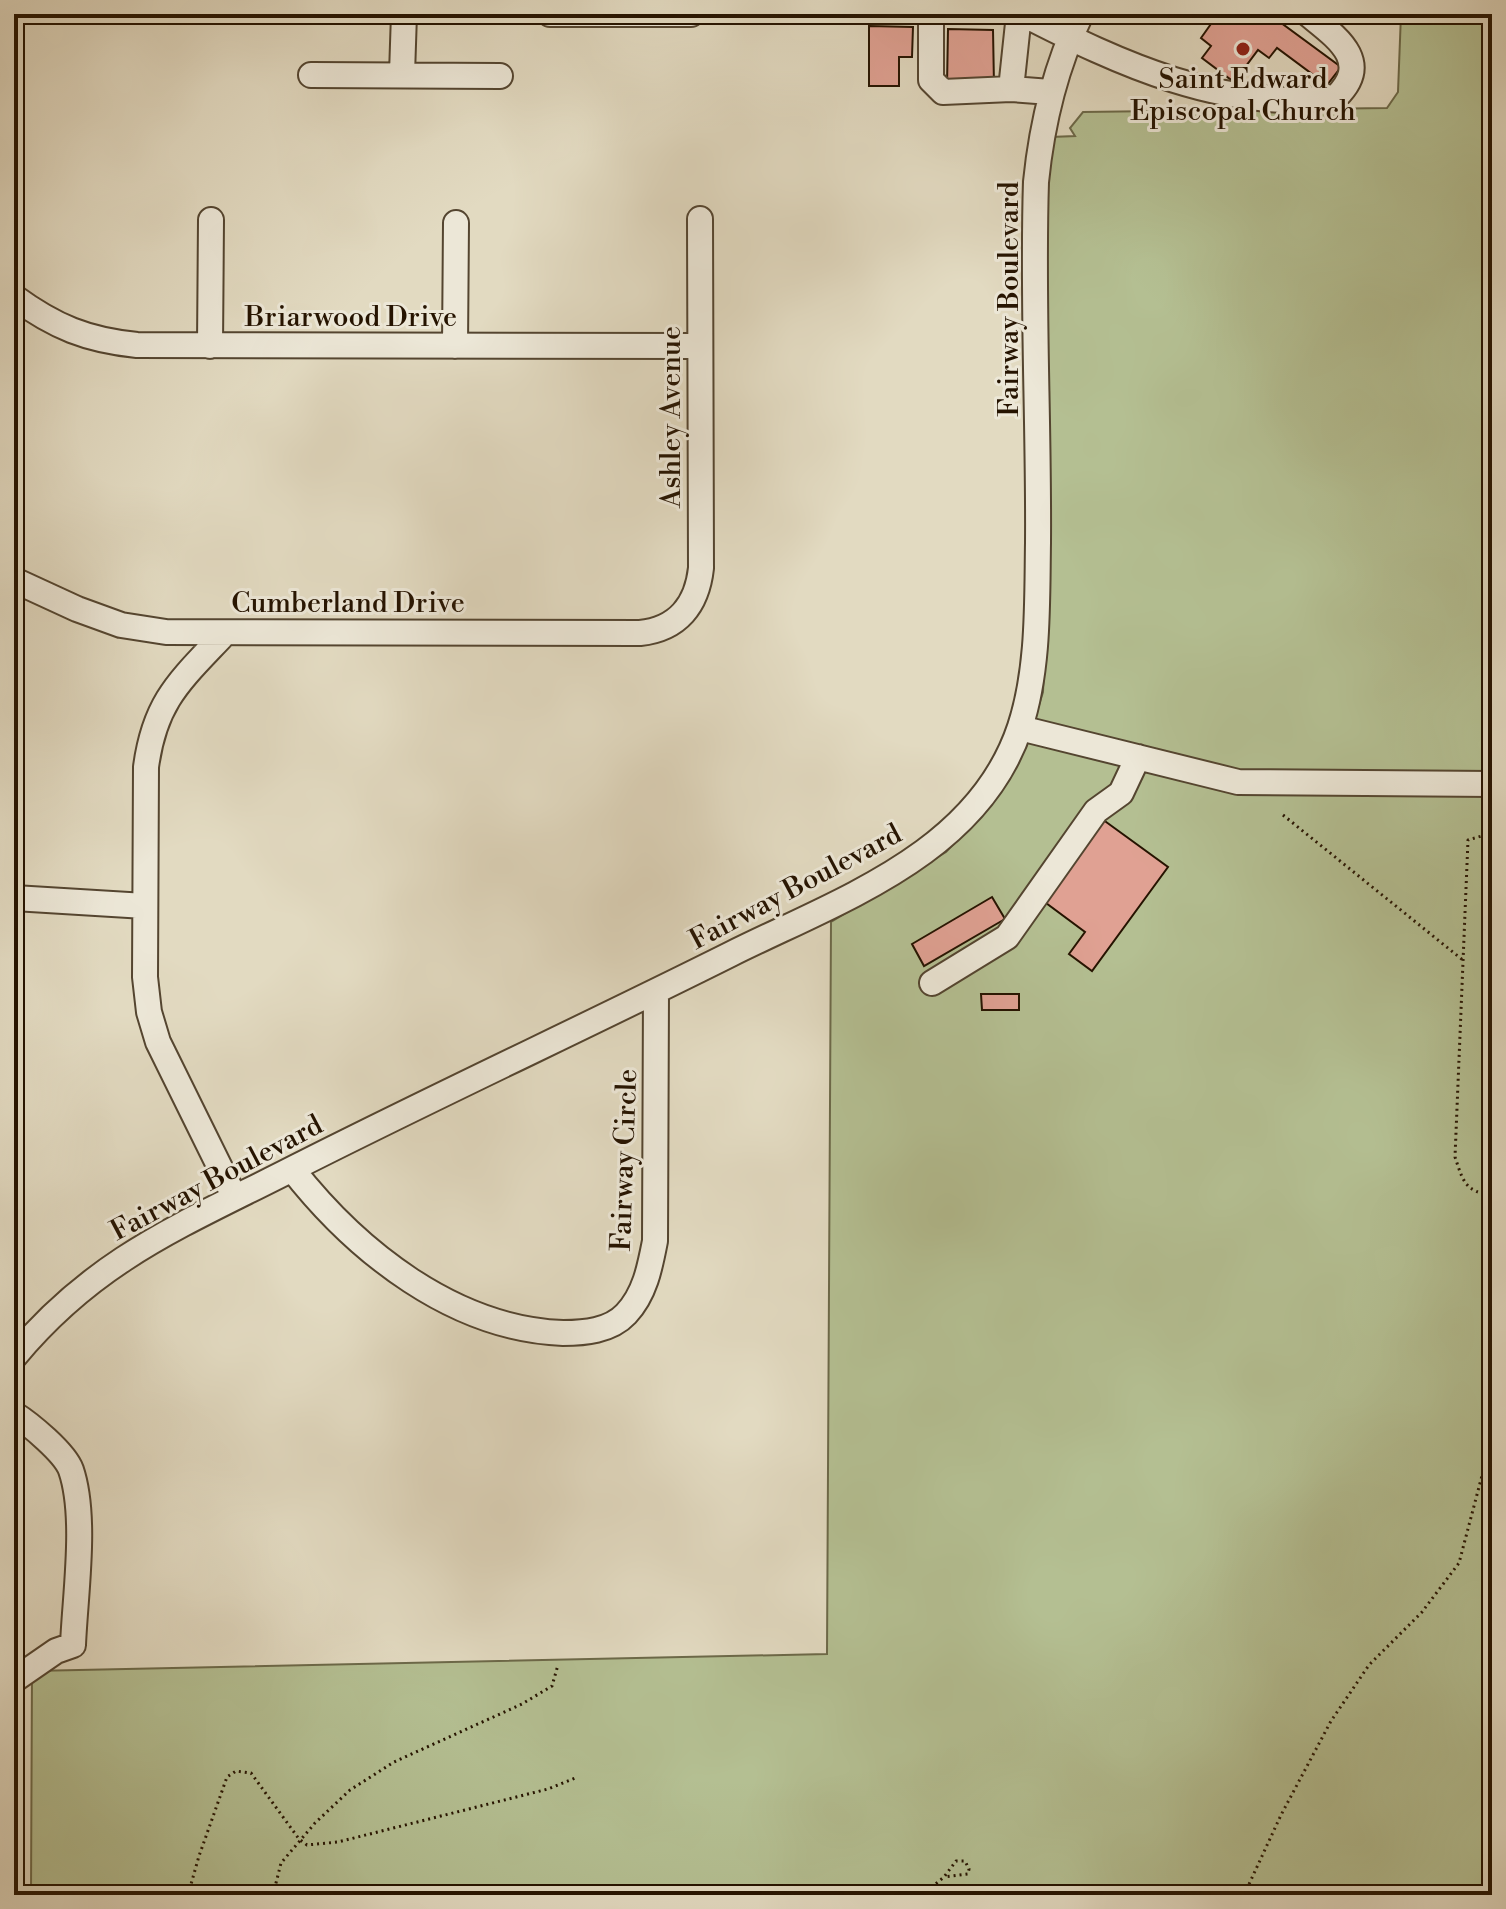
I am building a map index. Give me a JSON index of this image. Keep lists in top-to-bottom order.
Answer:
{
  "streets": {
    "street": [
      "Fairway Boulevard",
      "Briarwood Drive",
      "Ashley Avenue",
      "Cumberland Drive",
      "Fairway Circle"
    ]
  },
  "crossings": [
    ["Fairway Boulevard", "Fairway Circle"],
    ["Briarwood Drive", "Ashley Avenue"],
    ["Ashley Avenue", "Cumberland Drive"]
  ],
  "places": ["Saint Edward Episcopal Church"]
}
